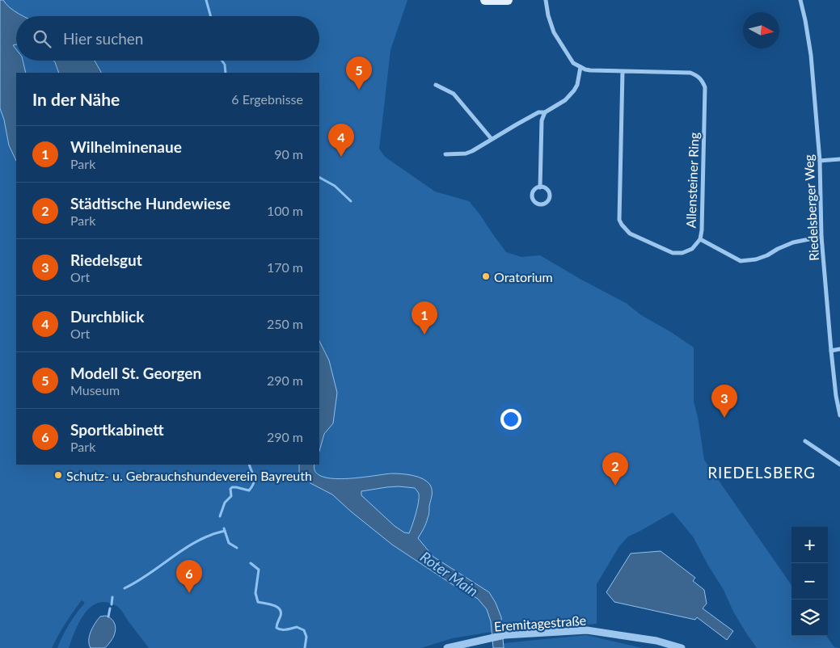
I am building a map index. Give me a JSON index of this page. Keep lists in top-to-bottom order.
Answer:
{
  "streets": {
    "street": ["Allensteiner Ring", "Riedelsberger Weg", "Eremitagestraße"]
  },
  "districts": ["RIEDELSBERG"],
  "water": ["Roter Main"],
  "places": ["Oratorium", "Schutz- u. Gebrauchshundeverein Bayreuth"],
  "north": "right",
  "page": {
    "search": "Hier suchen",
    "pins": [
      "5",
      "4",
      "1",
      "3",
      "2",
      "6"
    ],
    "heading": ["In der Nähe", "6 Ergebnisse"],
    "list": [
      {
        "mark": "1",
        "name": "Wilhelminenaue",
        "note": "Park",
        "value": "90 m"
      },
      {
        "mark": "2",
        "name": "Städtische Hundewiese",
        "note": "Park",
        "value": "100 m"
      },
      {
        "mark": "3",
        "name": "Riedelsgut",
        "note": "Ort",
        "value": "170 m"
      },
      {
        "mark": "4",
        "name": "Durchblick",
        "note": "Ort",
        "value": "250 m"
      },
      {
        "mark": "5",
        "name": "Modell St. Georgen",
        "note": "Museum",
        "value": "290 m"
      },
      {
        "mark": "6",
        "name": "Sportkabinett",
        "note": "Park",
        "value": "290 m"
      }
    ],
    "map_buttons": ["+", "−"]
  }
}
